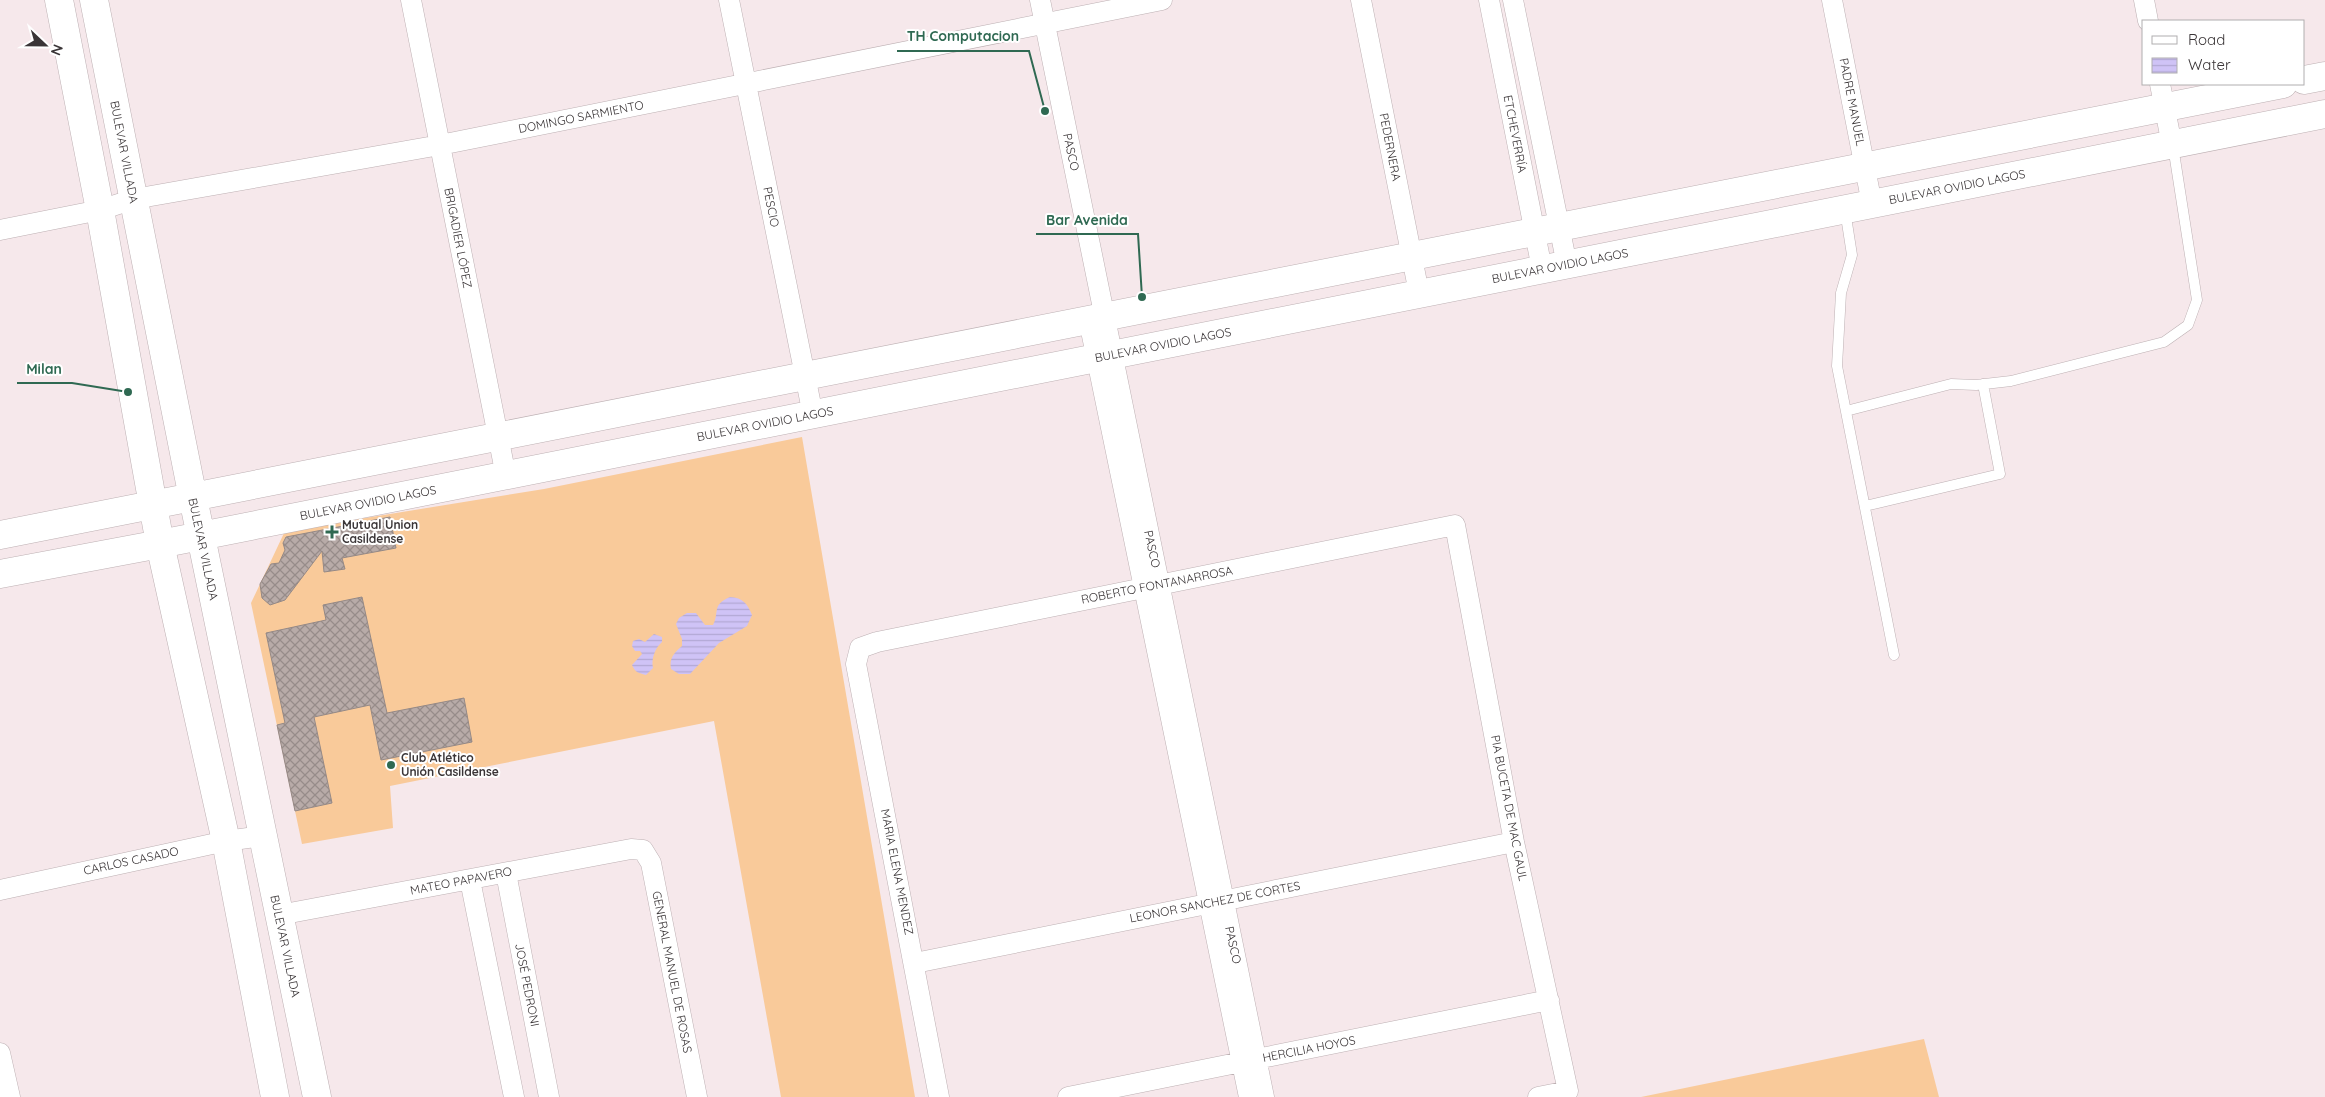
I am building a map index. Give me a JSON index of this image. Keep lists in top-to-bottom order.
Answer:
{
  "streets": {
    "main road": ["BULEVAR VILLADA", "BULEVAR OVIDIO LAGOS"],
    "street": [
      "PADRE MANUEL",
      "DOMINGO SARMIENTO",
      "ETCHEVERRÍA",
      "PEDERNERA",
      "PASCO",
      "PESCIO",
      "BRIGADIER LÓPEZ",
      "ROBERTO FONTANARROSA",
      "PIA BUCETA DE MAC GAUL",
      "CARLOS CASADO",
      "MARIA ELENA MENDEZ",
      "MATEO PAPAVERO",
      "LEONOR SANCHEZ DE CORTES",
      "GENERAL MANUEL DE ROSAS",
      "JOSÉ PEDRONI",
      "HERCILIA HOYOS"
    ]
  },
  "crossings": [
    ["PADRE MANUEL", "BULEVAR OVIDIO LAGOS"],
    ["DOMINGO SARMIENTO", "BULEVAR VILLADA"],
    ["DOMINGO SARMIENTO", "PASCO"],
    ["DOMINGO SARMIENTO", "PESCIO"],
    ["DOMINGO SARMIENTO", "BRIGADIER LÓPEZ"],
    ["ETCHEVERRÍA", "BULEVAR OVIDIO LAGOS"],
    ["PEDERNERA", "BULEVAR OVIDIO LAGOS"],
    ["BULEVAR VILLADA", "BULEVAR OVIDIO LAGOS"],
    ["BULEVAR VILLADA", "CARLOS CASADO"],
    ["BULEVAR VILLADA", "MATEO PAPAVERO"],
    ["PASCO", "BULEVAR OVIDIO LAGOS"],
    ["PASCO", "ROBERTO FONTANARROSA"],
    ["PASCO", "LEONOR SANCHEZ DE CORTES"],
    ["PASCO", "HERCILIA HOYOS"],
    ["BULEVAR OVIDIO LAGOS", "PESCIO"],
    ["BULEVAR OVIDIO LAGOS", "BRIGADIER LÓPEZ"],
    ["ROBERTO FONTANARROSA", "PIA BUCETA DE MAC GAUL"],
    ["ROBERTO FONTANARROSA", "MARIA ELENA MENDEZ"],
    ["PIA BUCETA DE MAC GAUL", "LEONOR SANCHEZ DE CORTES"],
    ["PIA BUCETA DE MAC GAUL", "HERCILIA HOYOS"],
    ["MARIA ELENA MENDEZ", "LEONOR SANCHEZ DE CORTES"],
    ["MATEO PAPAVERO", "GENERAL MANUEL DE ROSAS"],
    ["MATEO PAPAVERO", "JOSÉ PEDRONI"]
  ],
  "places": {
    "other": [
      "TH Computacion",
      "Bar Avenida",
      "Milan",
      "Club Atlético Unión Casildense"
    ],
    "health": ["Mutual Union Casildense"]
  },
  "legend": ["Road", "Water"],
  "north": "right"
}
